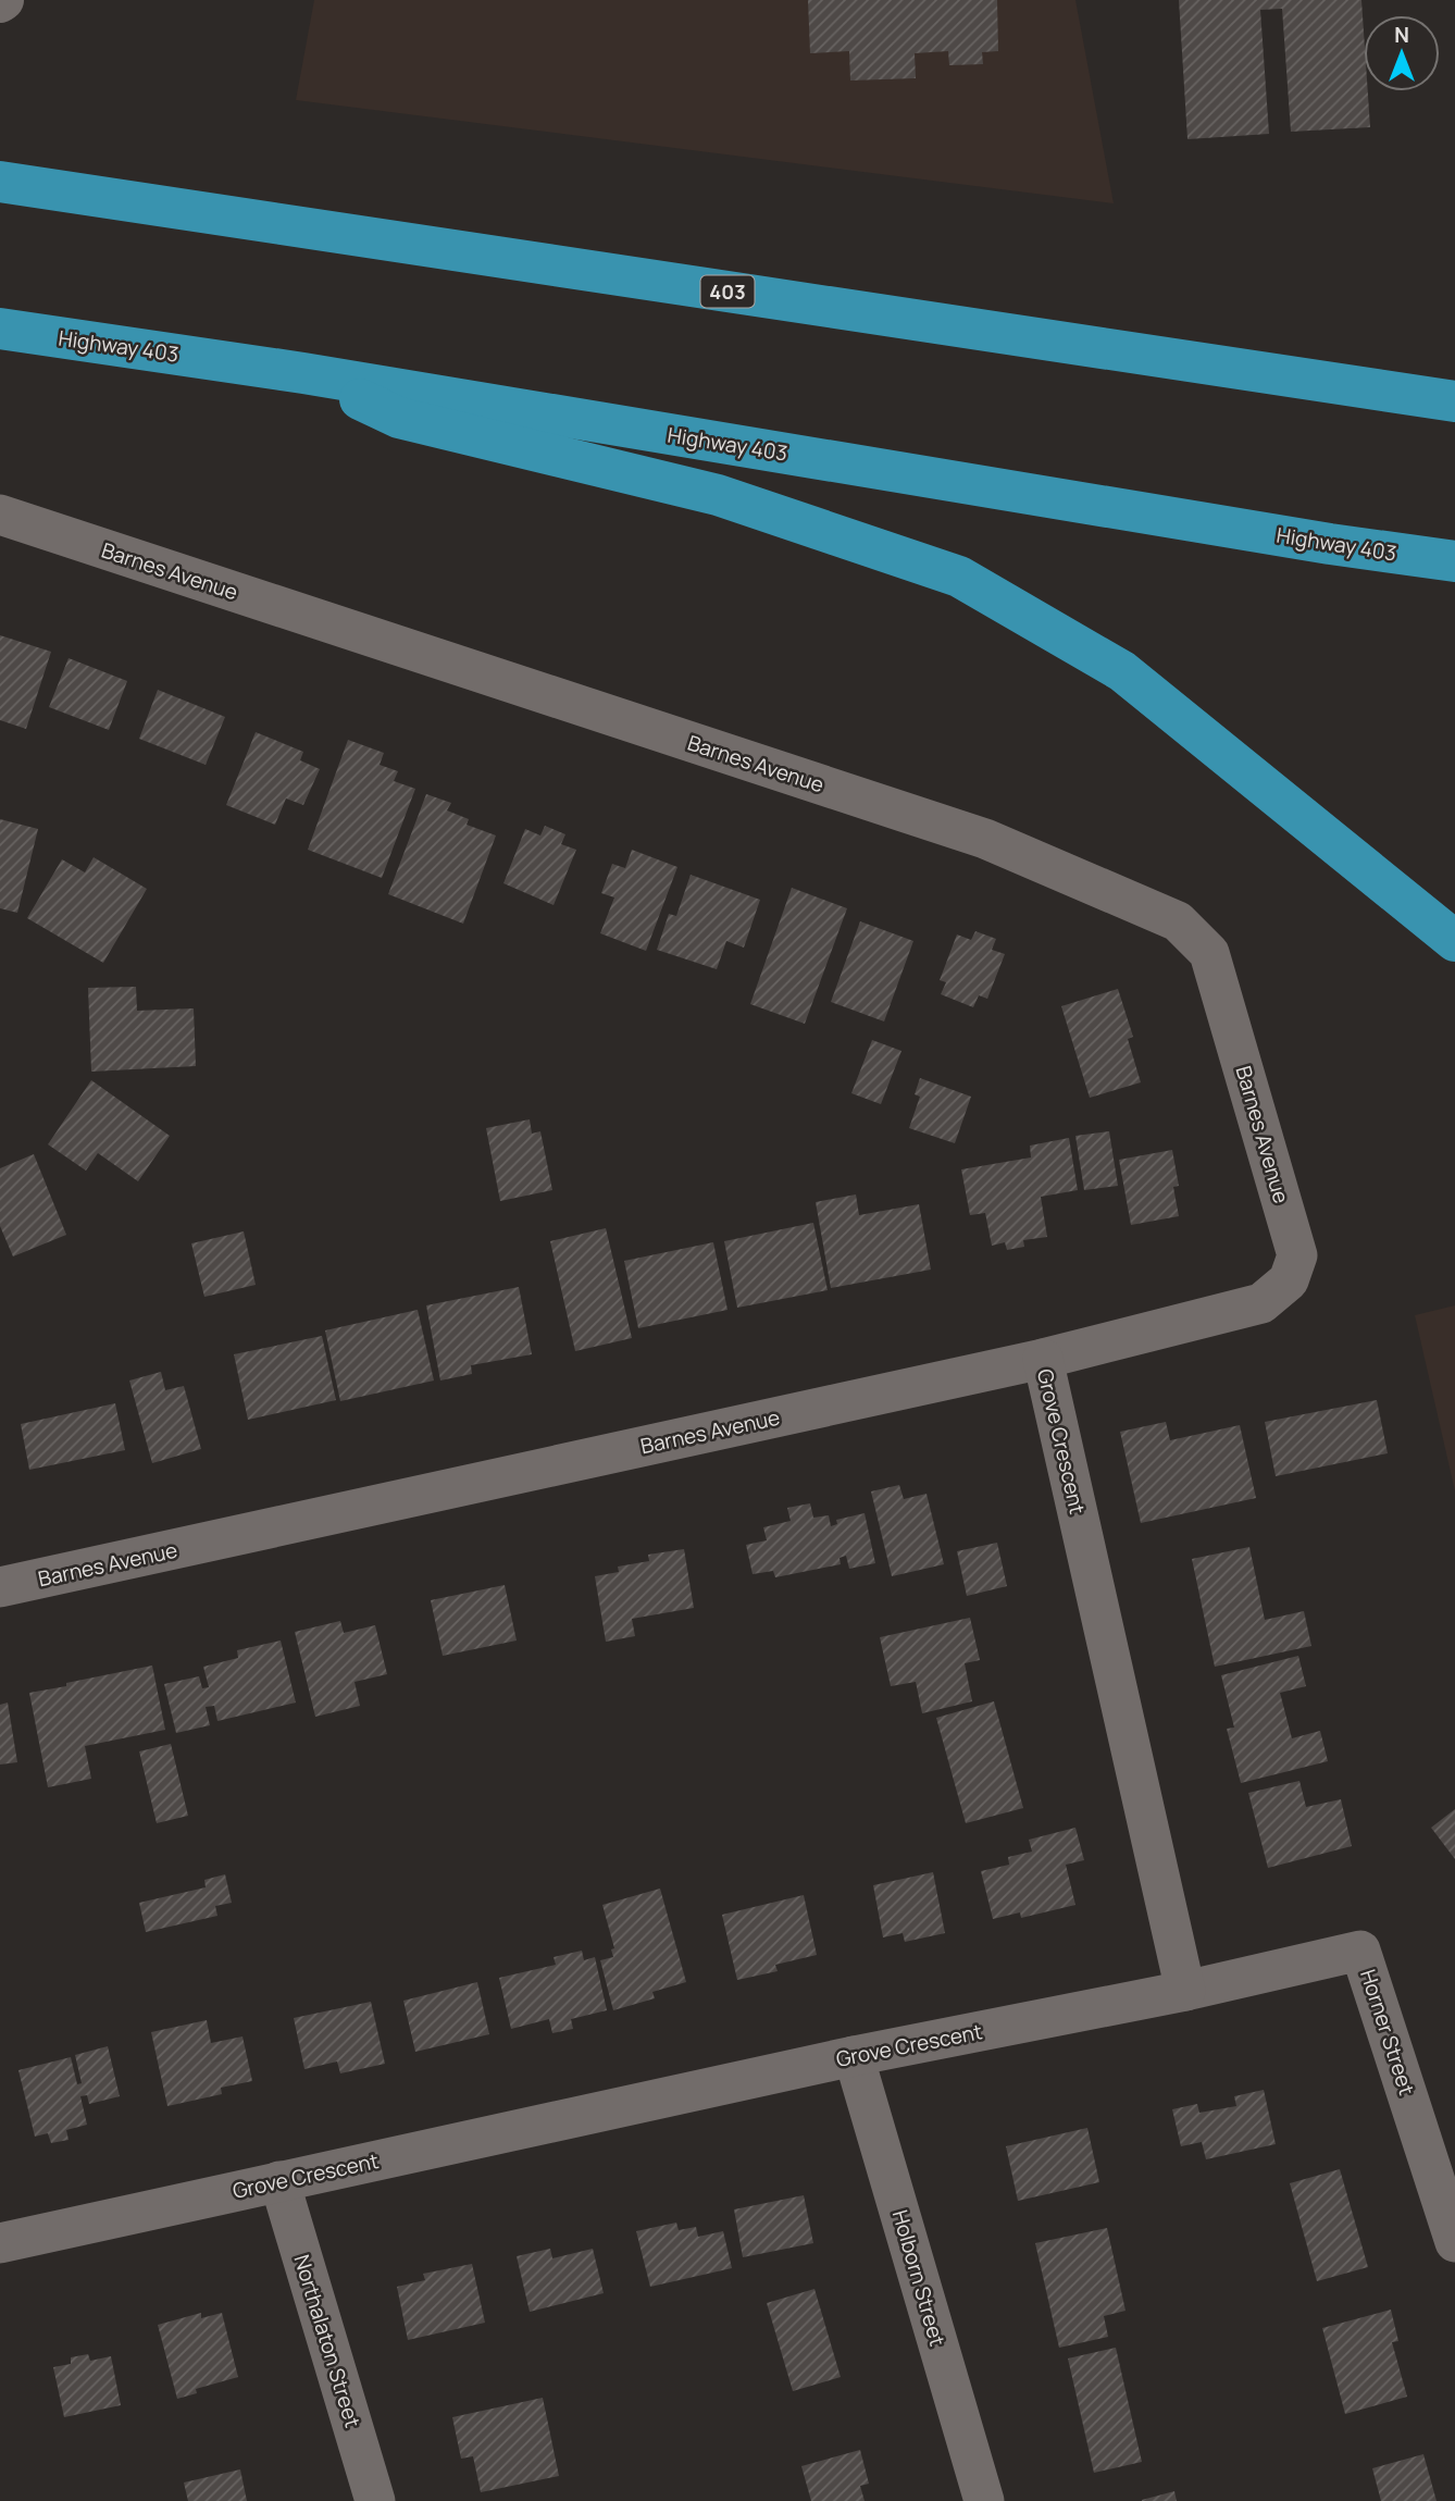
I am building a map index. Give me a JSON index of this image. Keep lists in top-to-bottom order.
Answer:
{
  "streets": {
    "highway": ["403", "Highway 403"],
    "street": [
      "Barnes Avenue",
      "Grove Crescent",
      "Horner Street",
      "Holborn Street",
      "Northalaton Street"
    ]
  },
  "crossings": [
    ["Barnes Avenue", "Grove Crescent"],
    ["Grove Crescent", "Horner Street"],
    ["Grove Crescent", "Holborn Street"],
    ["Grove Crescent", "Northalaton Street"]
  ],
  "north": "top"
}
